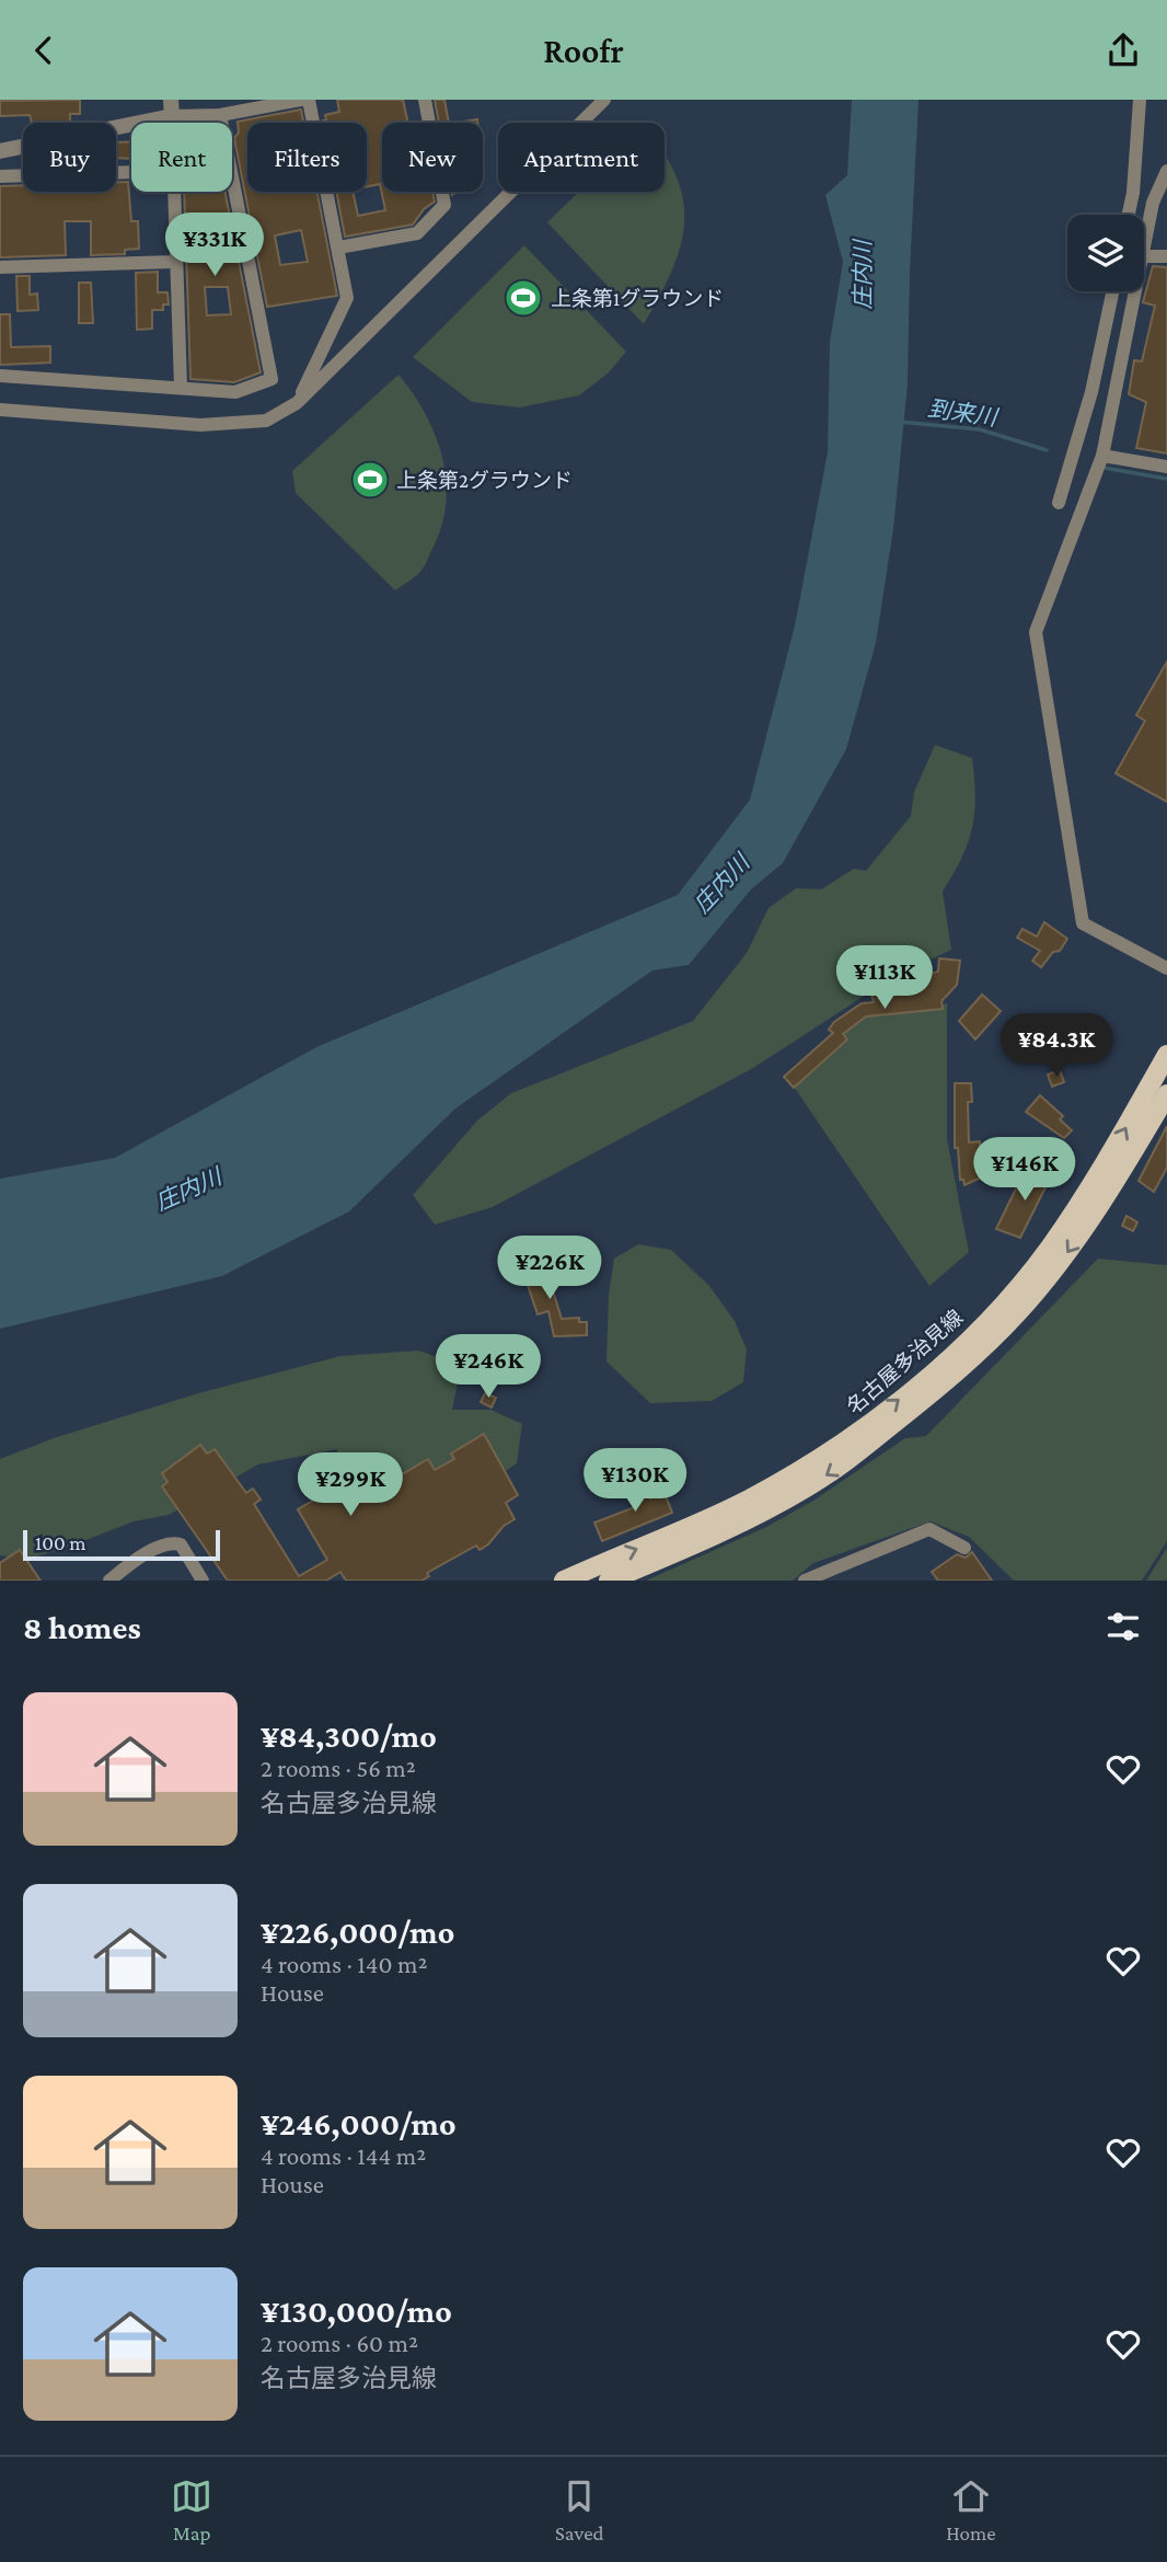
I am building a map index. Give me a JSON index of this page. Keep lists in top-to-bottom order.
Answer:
{
  "streets": {
    "main road": ["名古屋多治見線"]
  },
  "water": ["庄内川", "到来川"],
  "places": {
    "sports": ["上条第1グラウンド", "上条第2グラウンド"]
  },
  "scale_bar": "100 m",
  "page": {
    "header": "Roofr",
    "chip": [
      "Buy",
      "Rent",
      "Filters",
      "New",
      "Apartment"
    ],
    "price": [
      "¥331K",
      "¥113K",
      "¥84.3K",
      "¥146K",
      "¥226K",
      "¥246K",
      "¥130K",
      "¥299K"
    ],
    "scale": "100 m",
    "heading": "8 homes",
    "list": [
      {
        "name": "¥84,300/mo",
        "note": "2 rooms · 56 m² · 名古屋多治見線"
      },
      {
        "name": "¥226,000/mo",
        "note": "4 rooms · 140 m² · House"
      },
      {
        "name": "¥246,000/mo",
        "note": "4 rooms · 144 m² · House"
      },
      {
        "name": "¥130,000/mo",
        "note": "2 rooms · 60 m² · 名古屋多治見線"
      }
    ],
    "tabs": ["Map", "Saved", "Home"]
  }
}
